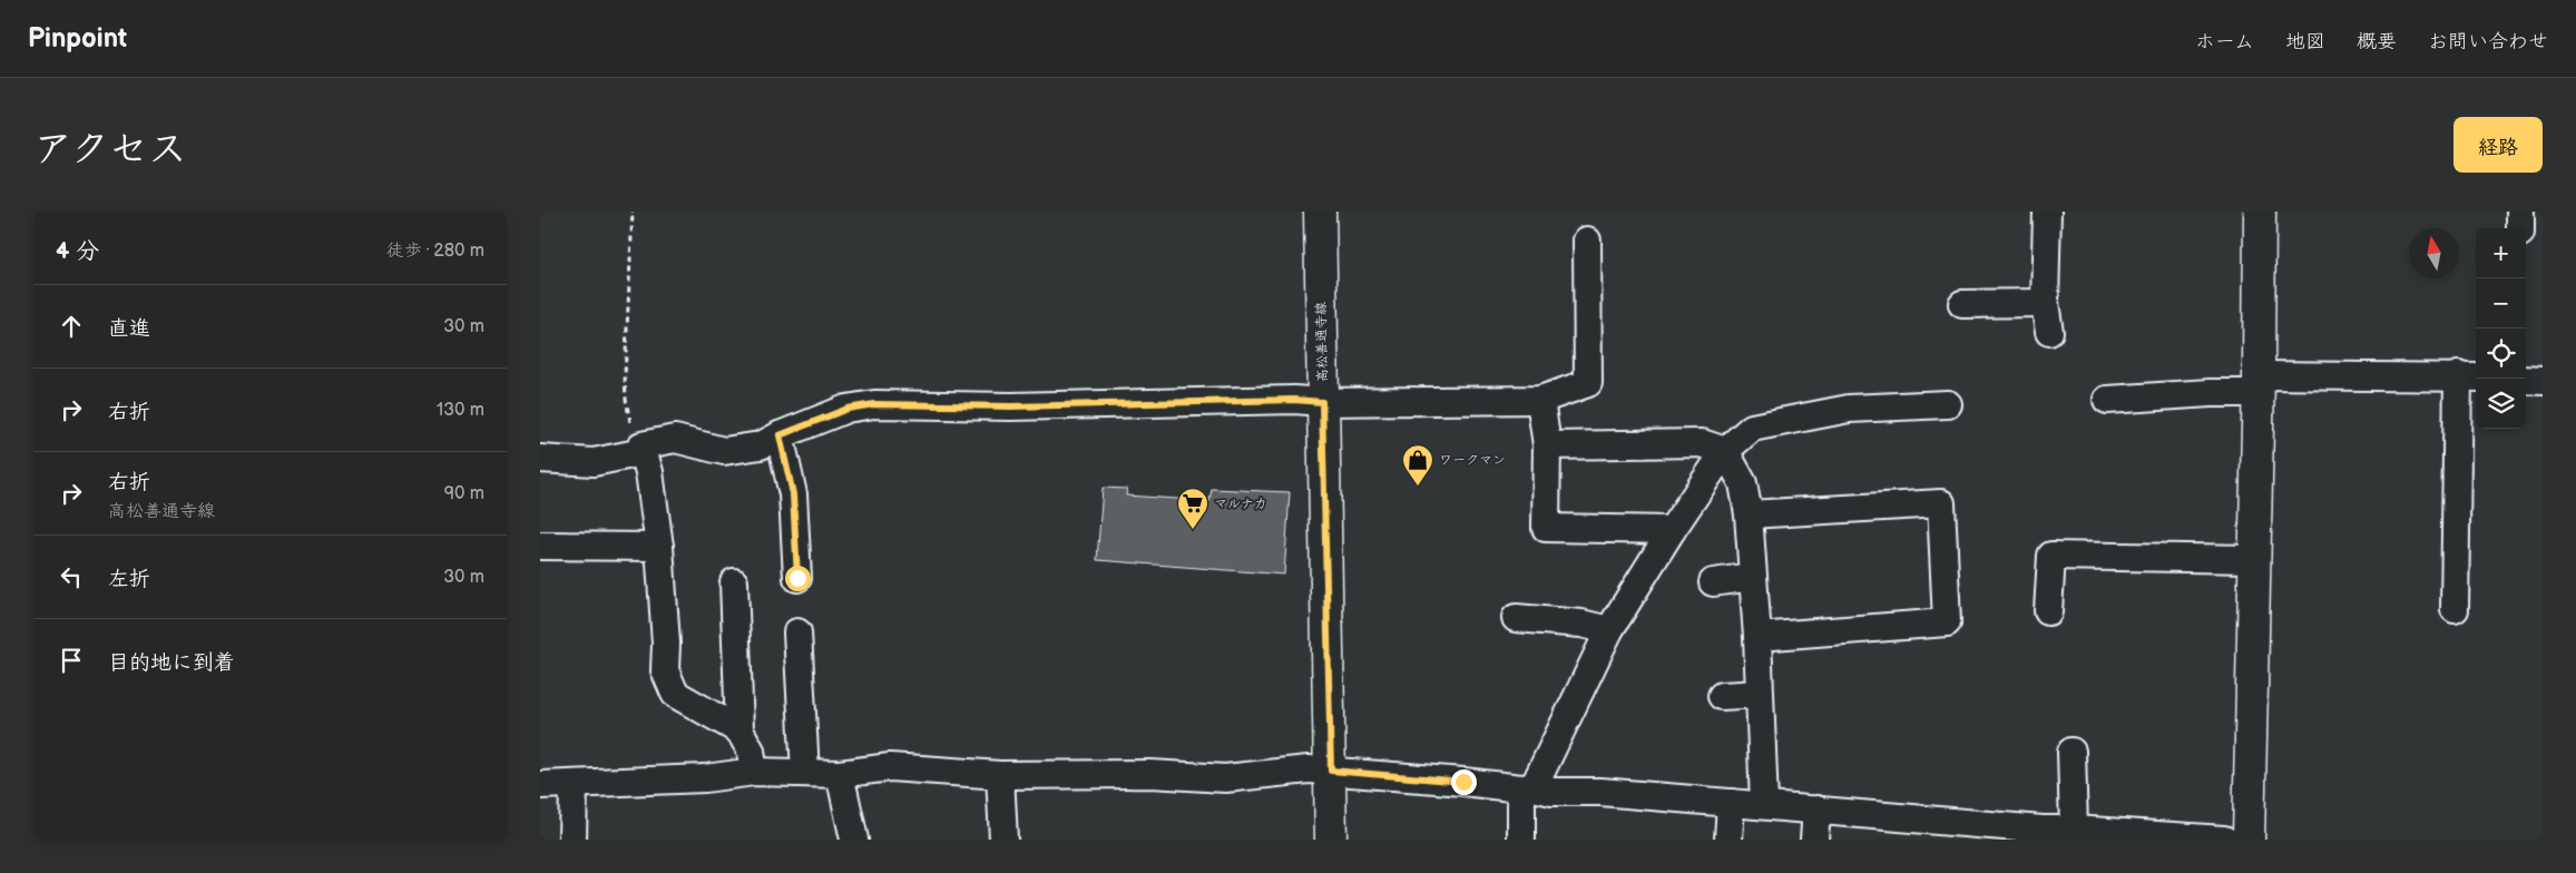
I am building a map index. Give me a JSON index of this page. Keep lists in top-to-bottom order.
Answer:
{
  "streets": {
    "main road": ["高松善通寺線"]
  },
  "places": {
    "shop": ["ワークマン"],
    "supermarket": ["マルナカ"]
  },
  "north": "top",
  "page": {
    "header": "Pinpoint",
    "nav": [
      "ホーム",
      "地図",
      "概要",
      "お問い合わせ"
    ],
    "title": "アクセス",
    "buttons": "経路",
    "heading": ["4 分", "徒歩 · 280 m"],
    "map_buttons": ["+", "−"],
    "list": [
      ["直進", "30 m"],
      ["右折", "130 m"],
      ["右折", "高松善通寺線", "90 m"],
      ["左折", "30 m"],
      "目的地に到着"
    ]
  }
}
